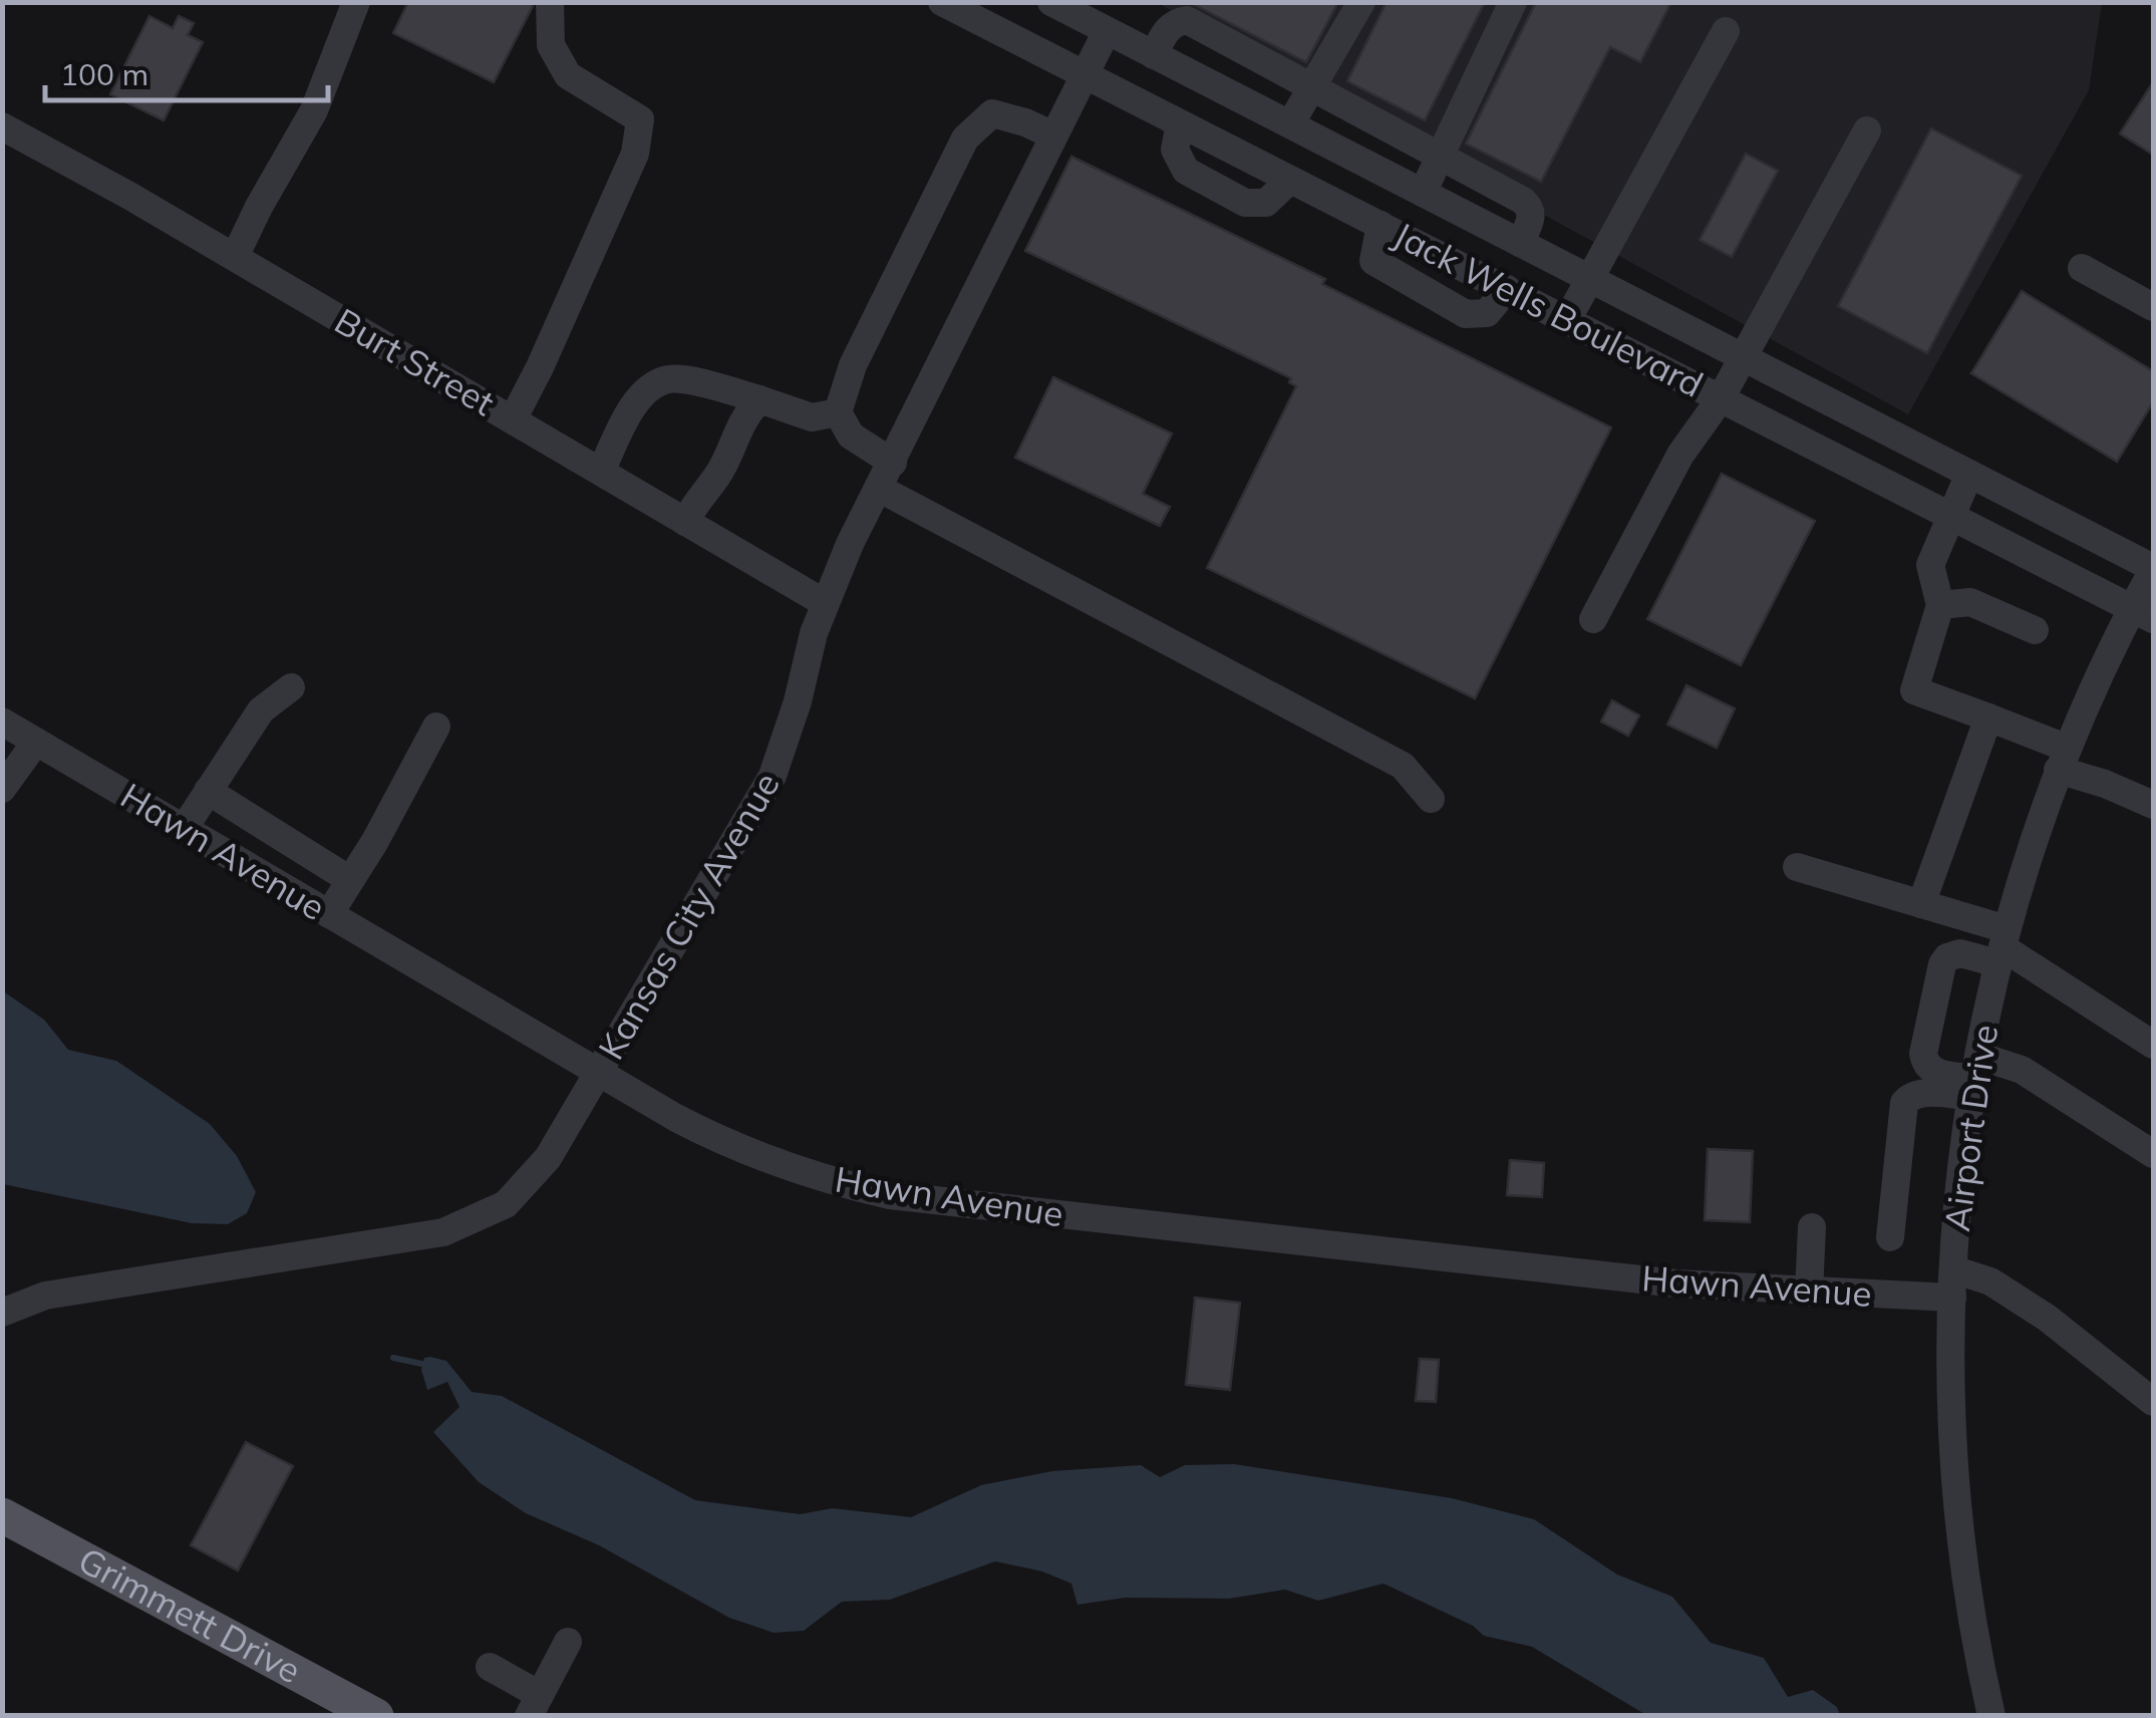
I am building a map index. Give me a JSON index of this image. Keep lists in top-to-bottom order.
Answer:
{
  "streets": {
    "main road": ["Grimmett Drive"],
    "street": [
      "Jack Wells Boulevard",
      "Burt Street",
      "Hawn Avenue",
      "Kansas City Avenue",
      "Airport Drive"
    ]
  },
  "crossings": [
    ["Jack Wells Boulevard", "Kansas City Avenue"],
    ["Jack Wells Boulevard", "Airport Drive"],
    ["Burt Street", "Kansas City Avenue"],
    ["Hawn Avenue", "Kansas City Avenue"],
    ["Hawn Avenue", "Airport Drive"]
  ],
  "scale_bar": "100 m"
}
